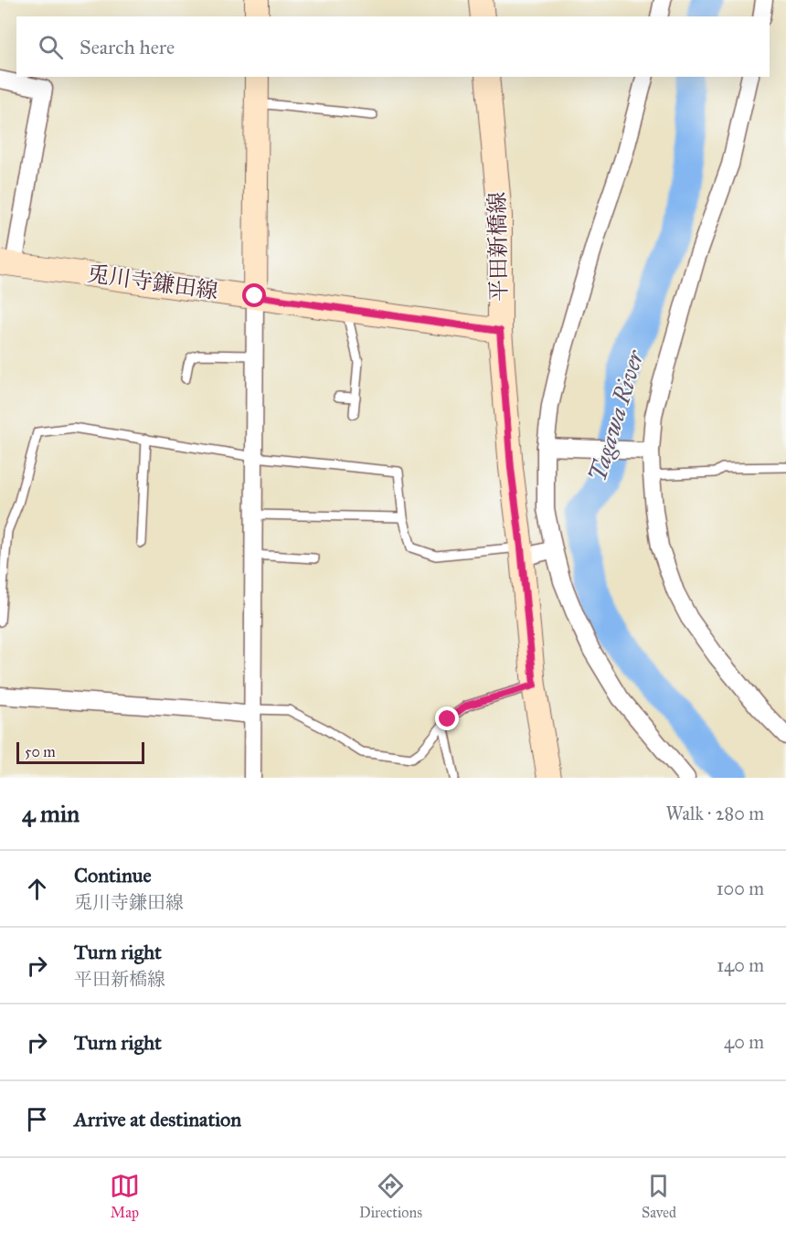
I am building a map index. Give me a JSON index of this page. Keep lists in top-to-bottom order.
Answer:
{
  "streets": {
    "main road": ["平田新橋線", "兎川寺鎌田線"]
  },
  "crossings": [
    ["平田新橋線", "兎川寺鎌田線"]
  ],
  "water": ["Tagawa River"],
  "scale_bar": "50 m",
  "page": {
    "search": "Search here",
    "scale": "50 m",
    "heading": ["4 min", "Walk · 280 m"],
    "list": [
      ["Continue", "兎川寺鎌田線", "100 m"],
      ["Turn right", "平田新橋線", "140 m"],
      ["Turn right", "40 m"],
      "Arrive at destination"
    ],
    "nav": ["Map", "Directions", "Saved"]
  }
}
